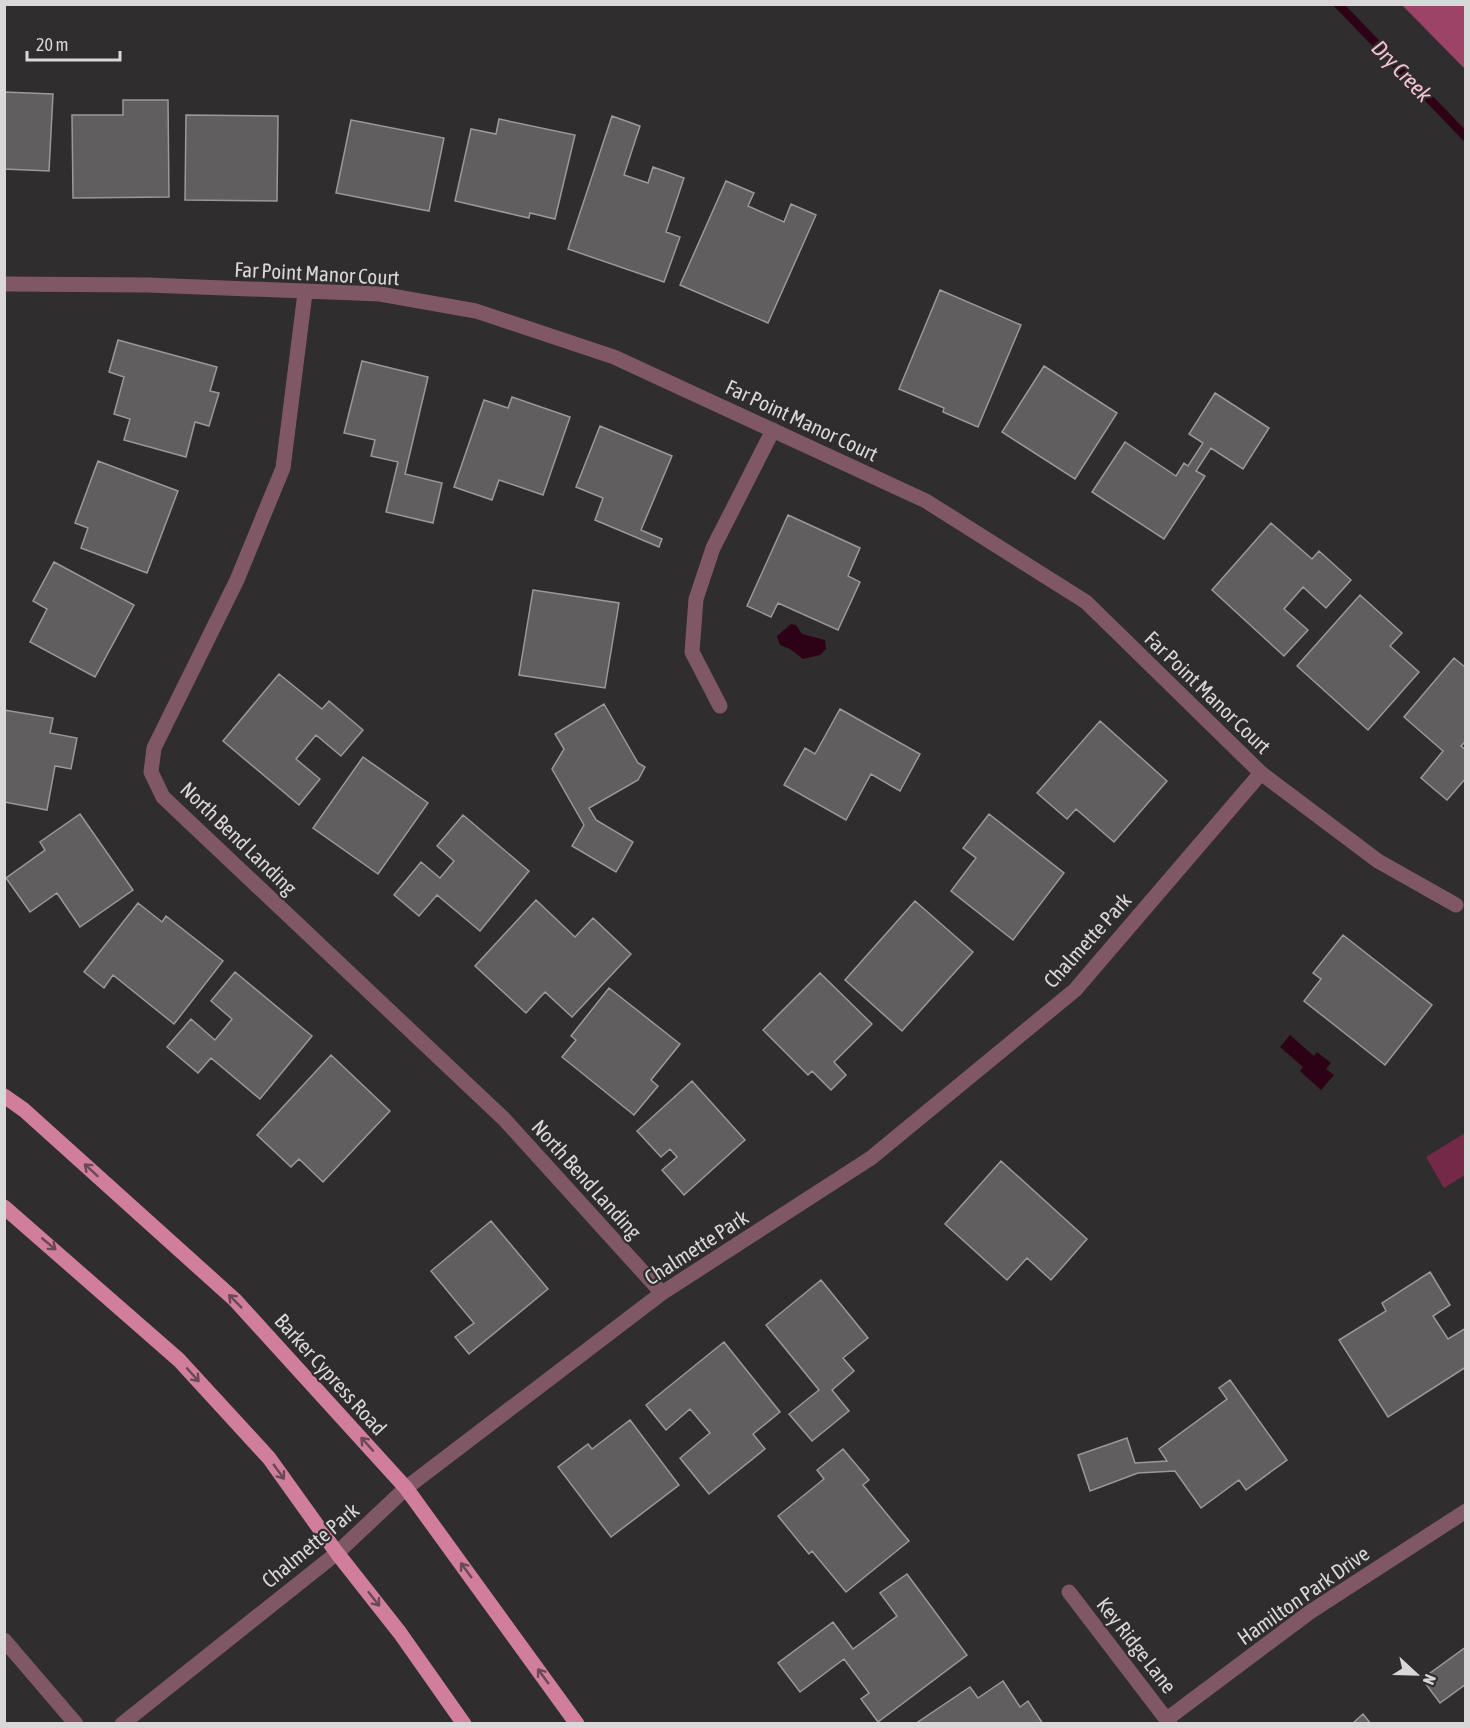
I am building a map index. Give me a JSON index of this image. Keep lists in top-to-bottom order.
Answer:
{
  "streets": {
    "main road": ["Barker Cypress Road"],
    "street": [
      "Far Point Manor Court",
      "North Bend Landing",
      "Chalmette Park",
      "Hamilton Park Drive",
      "Key Ridge Lane"
    ]
  },
  "crossings": [
    ["Far Point Manor Court", "North Bend Landing"],
    ["Far Point Manor Court", "Chalmette Park"],
    ["North Bend Landing", "Chalmette Park"],
    ["Chalmette Park", "Barker Cypress Road"],
    ["Hamilton Park Drive", "Key Ridge Lane"]
  ],
  "water": ["Dry Creek"],
  "scale_bar": "20 m",
  "north": "right"
}
